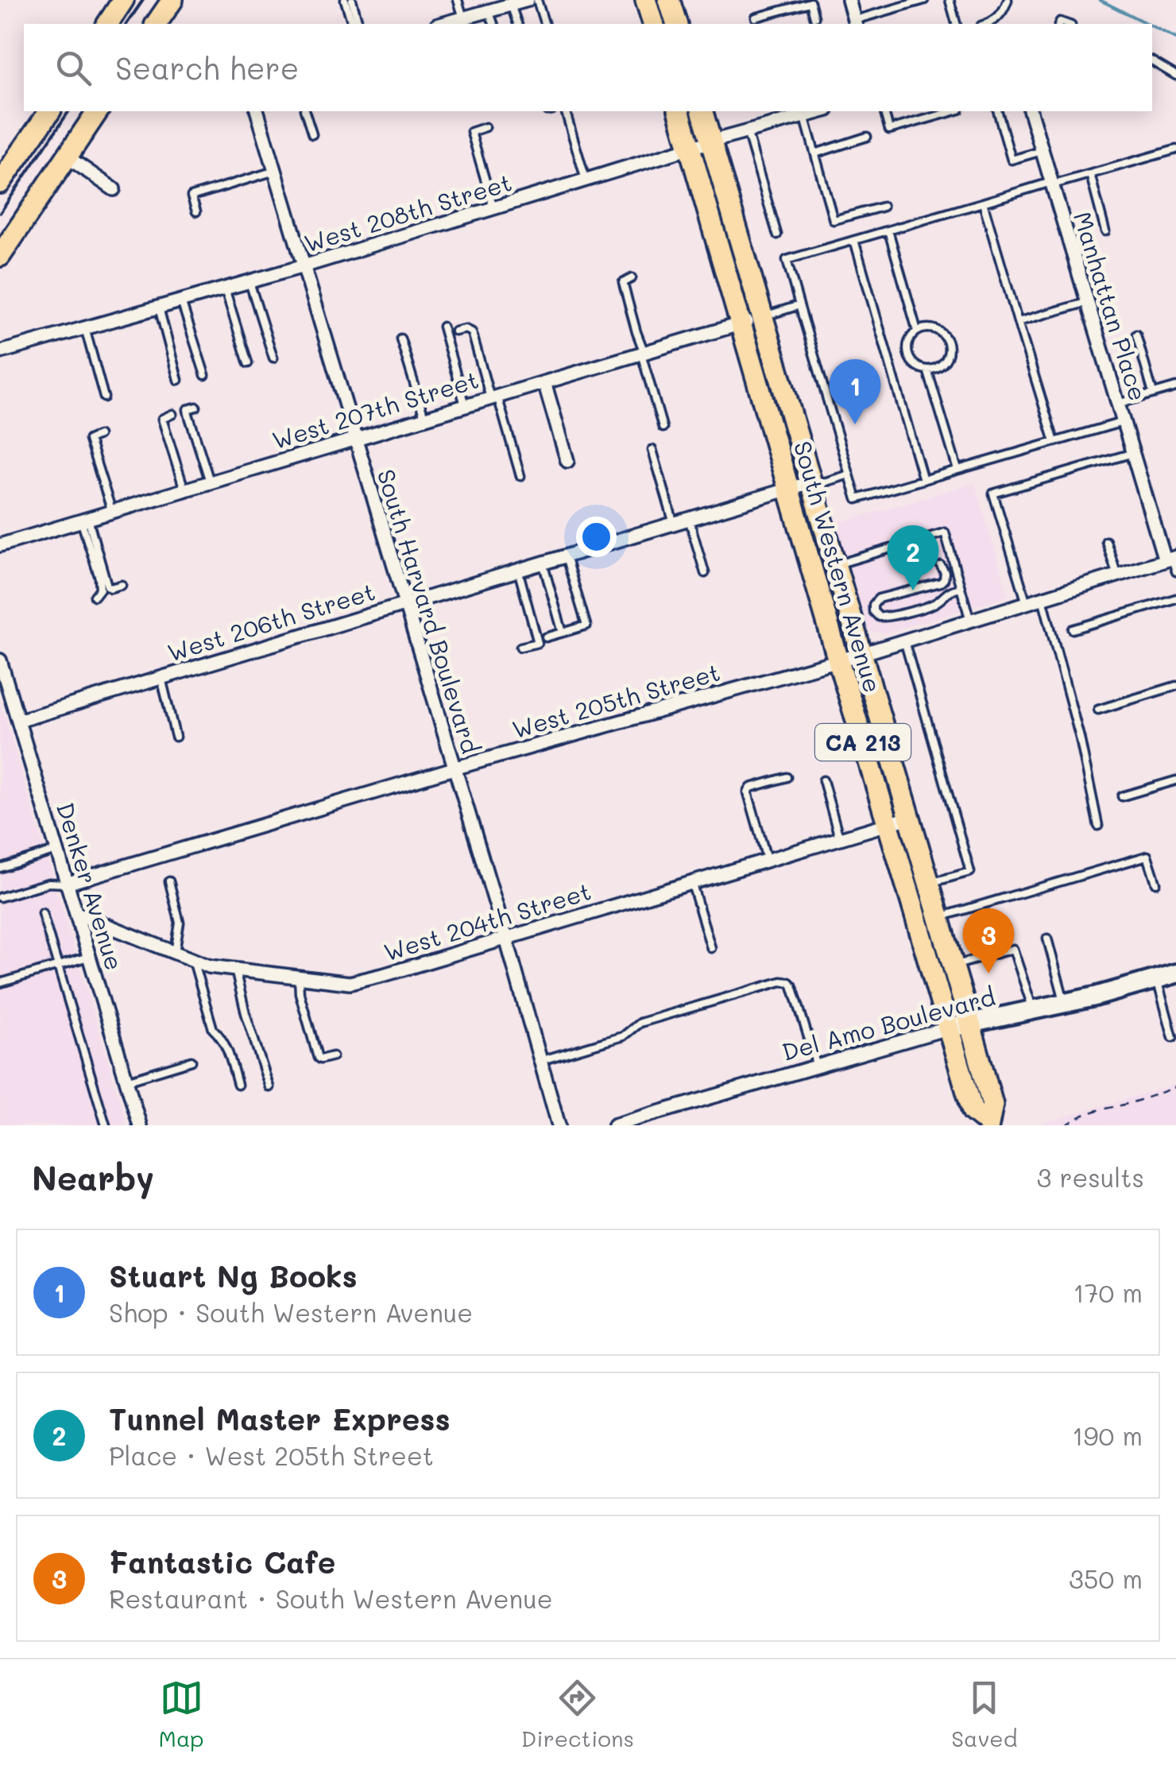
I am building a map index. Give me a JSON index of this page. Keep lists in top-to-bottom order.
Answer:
{
  "streets": {
    "main road": ["South Western Avenue", "CA 213", "Del Amo Boulevard"],
    "street": [
      "West 208th Street",
      "Manhattan Place",
      "West 207th Street",
      "South Harvard Boulevard",
      "West 206th Street",
      "West 205th Street",
      "Denker Avenue",
      "West 204th Street"
    ]
  },
  "crossings": [
    ["West 208th Street", "South Western Avenue"],
    ["West 208th Street", "South Harvard Boulevard"],
    ["Manhattan Place", "West 205th Street"],
    ["West 207th Street", "South Western Avenue"],
    ["West 207th Street", "South Harvard Boulevard"],
    ["South Western Avenue", "West 206th Street"],
    ["South Western Avenue", "West 205th Street"],
    ["South Western Avenue", "West 204th Street"],
    ["South Western Avenue", "Del Amo Boulevard"],
    ["South Harvard Boulevard", "West 206th Street"],
    ["South Harvard Boulevard", "West 205th Street"],
    ["South Harvard Boulevard", "West 204th Street"],
    ["West 206th Street", "Denker Avenue"],
    ["West 205th Street", "Denker Avenue"],
    ["Denker Avenue", "West 204th Street"]
  ],
  "page": {
    "search": "Search here",
    "pins": ["1", "2", "3"],
    "heading": ["Nearby", "3 results"],
    "list": [
      {
        "mark": "1",
        "name": "Stuart Ng Books",
        "note": "Shop · South Western Avenue",
        "value": "170 m"
      },
      {
        "mark": "2",
        "name": "Tunnel Master Express",
        "note": "Place · West 205th Street",
        "value": "190 m"
      },
      {
        "mark": "3",
        "name": "Fantastic Cafe",
        "note": "Restaurant · South Western Avenue",
        "value": "350 m"
      }
    ],
    "nav": ["Map", "Directions", "Saved"]
  }
}
